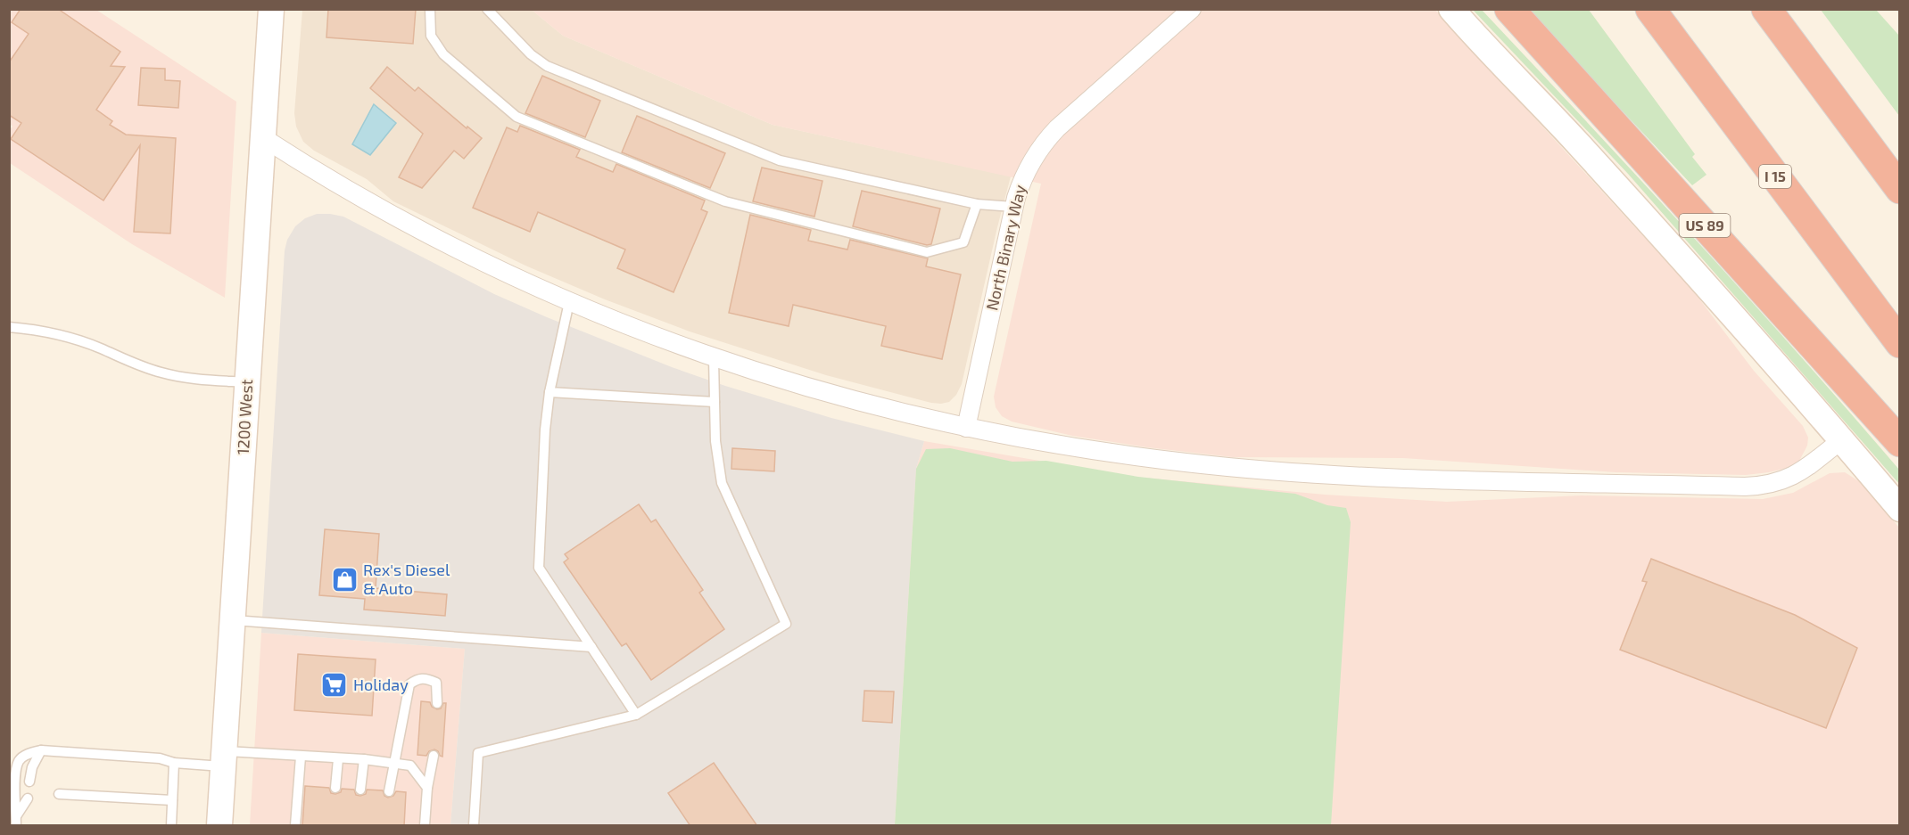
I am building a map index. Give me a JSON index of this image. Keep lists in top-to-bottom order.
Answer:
{
  "streets": {
    "highway": ["I 15", "US 89"],
    "main road": ["1200 West"],
    "street": ["North Binary Way"]
  },
  "places": {
    "shop": ["Rex's Diesel & Auto"],
    "supermarket": ["Holiday"]
  }
}
